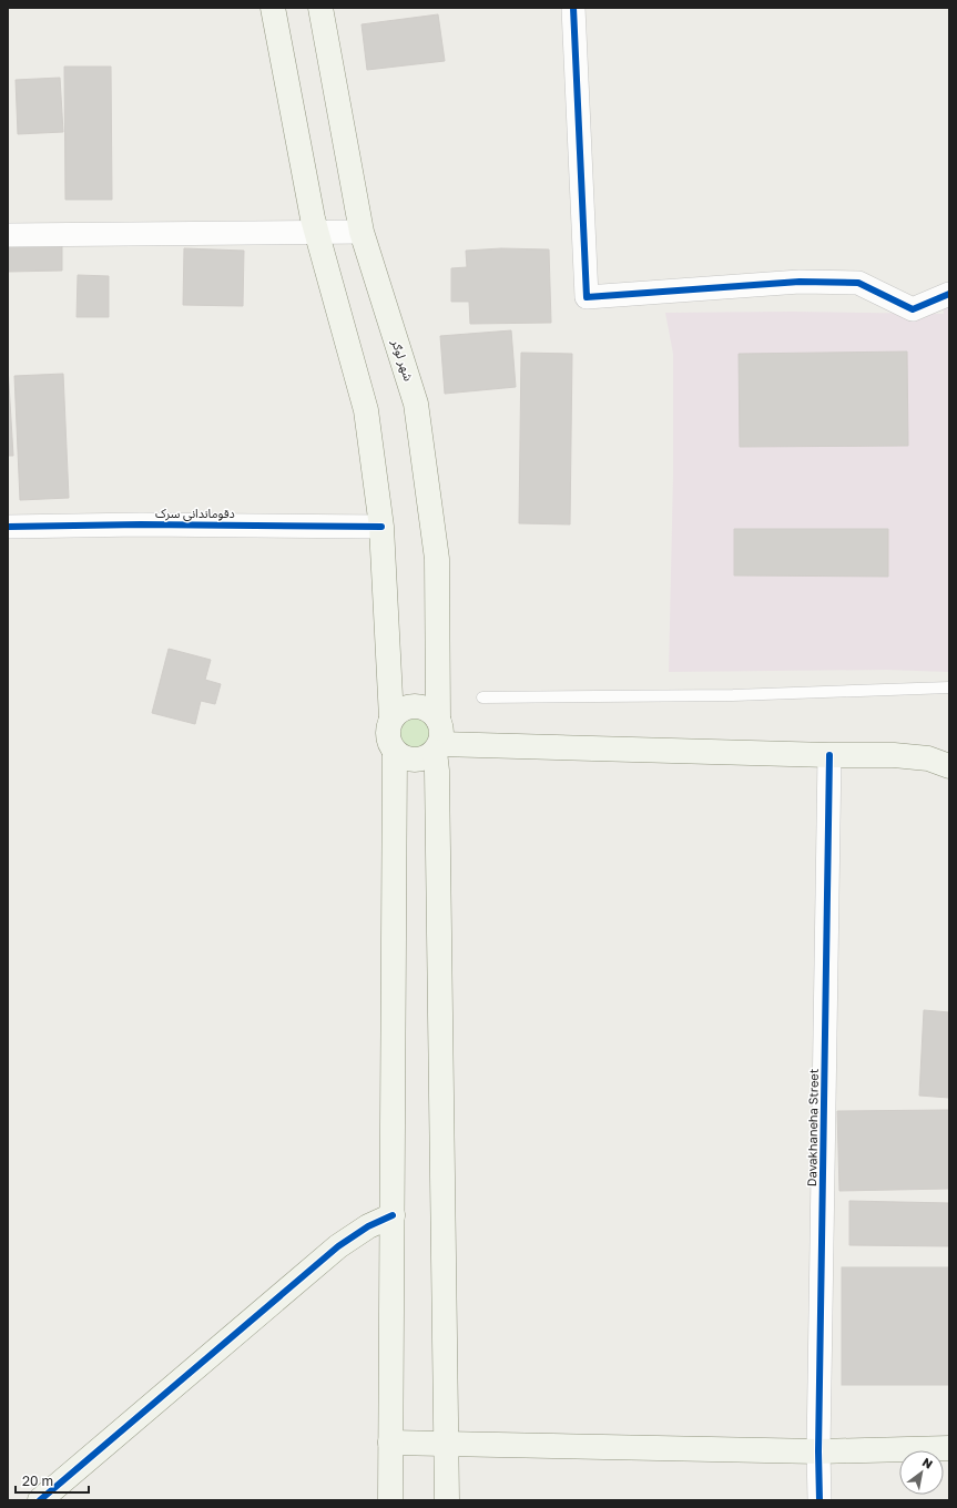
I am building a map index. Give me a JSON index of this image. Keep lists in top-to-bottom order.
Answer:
{
  "streets": {
    "main road": ["شهر لوګر"],
    "street": ["دقوماندانی سرک", "Davakhaneha Street"]
  },
  "scale_bar": "20 m",
  "north": "top right"
}
